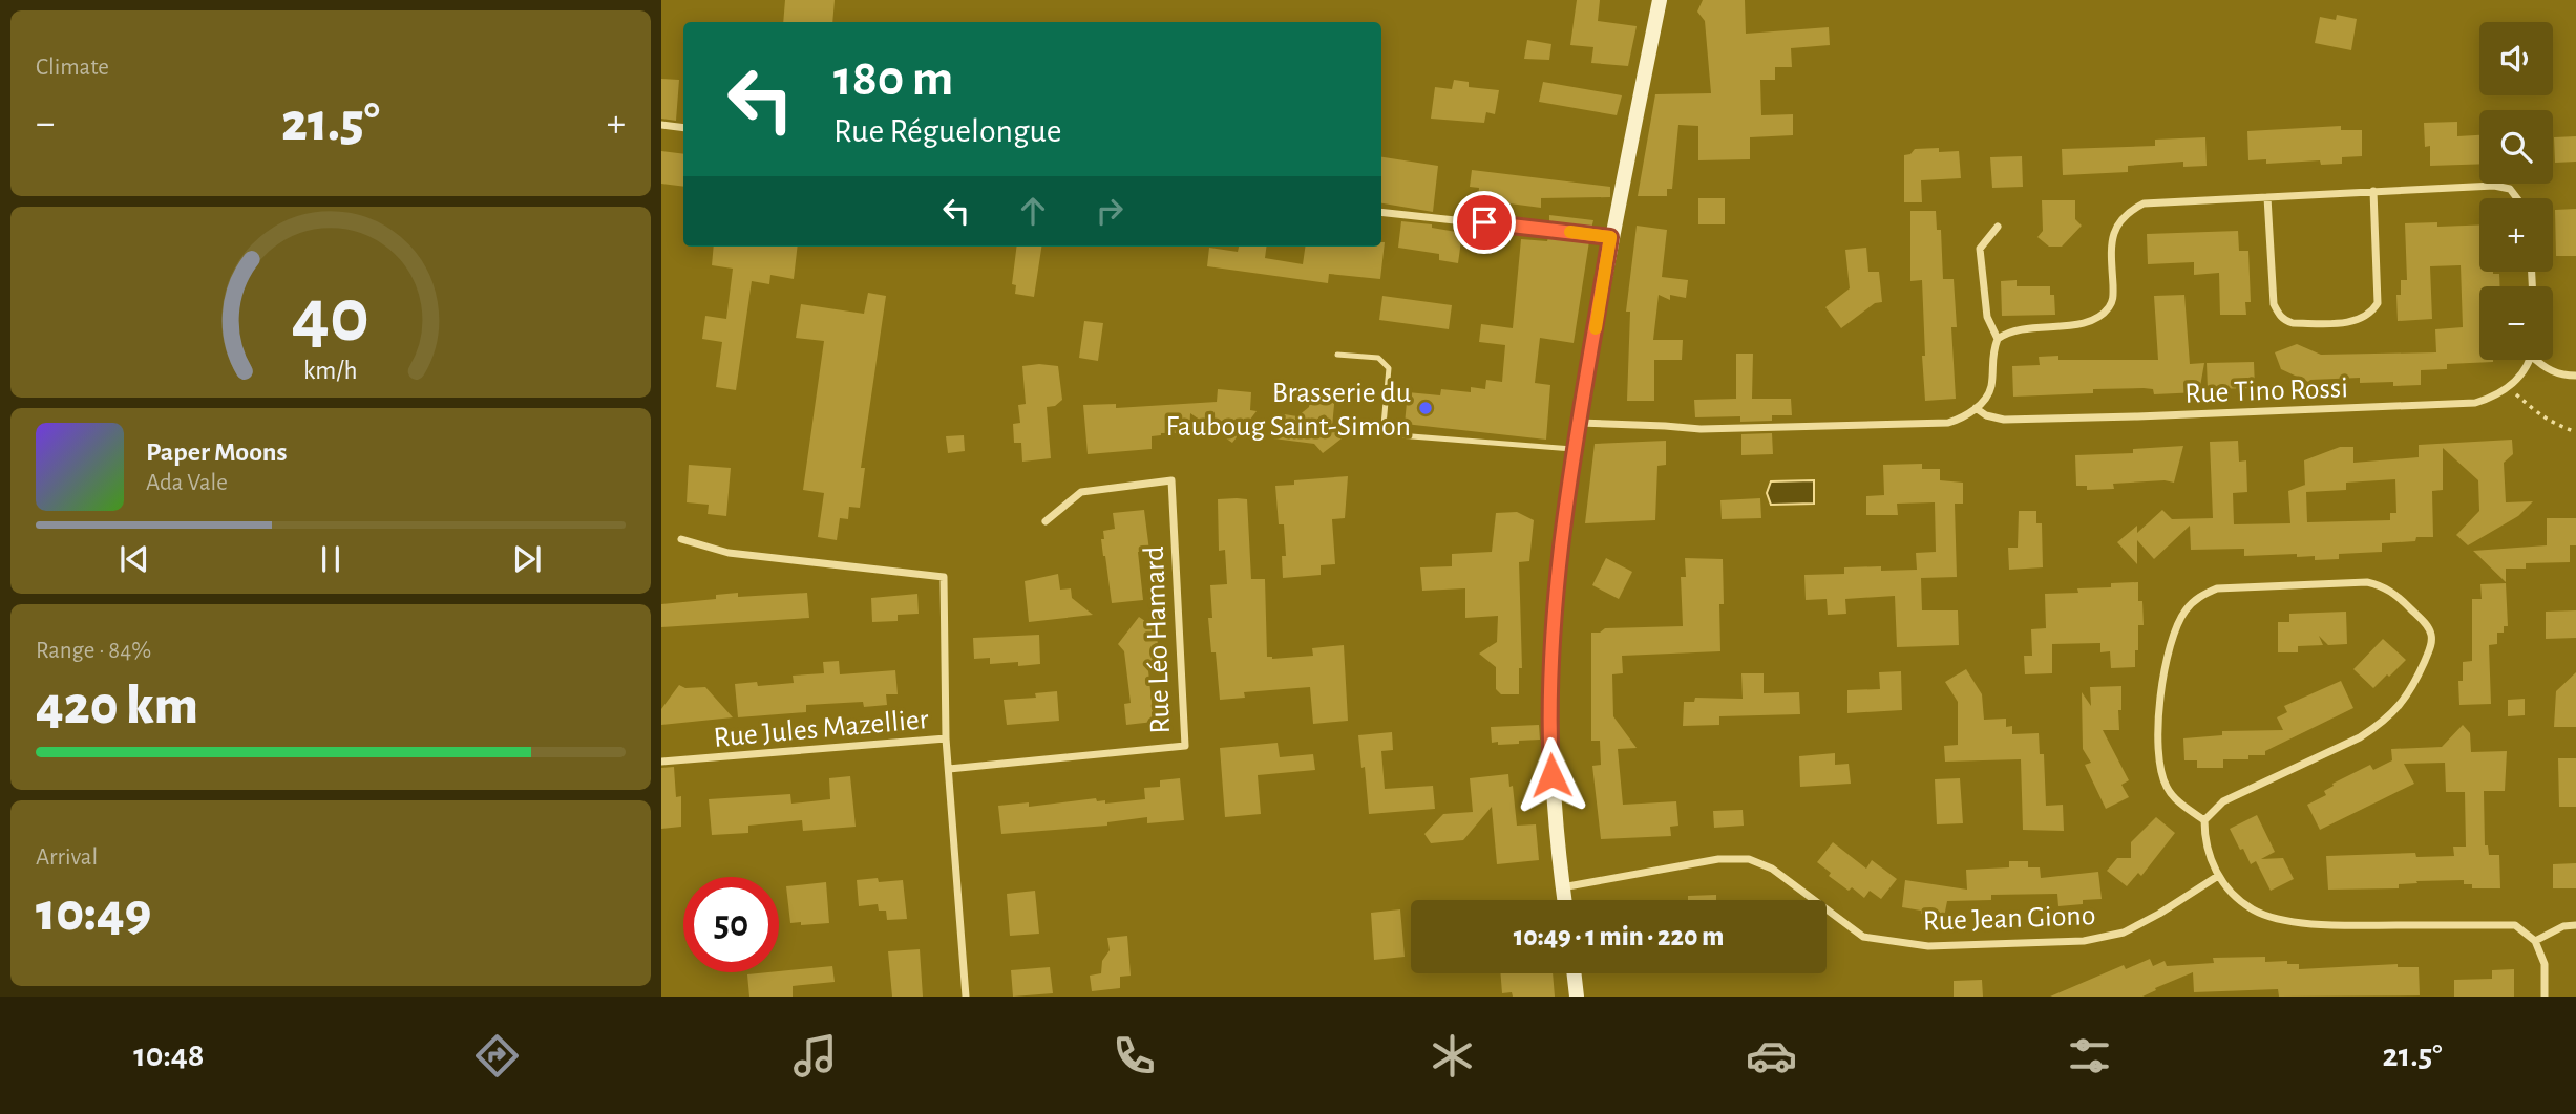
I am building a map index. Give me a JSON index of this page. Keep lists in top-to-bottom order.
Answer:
{
  "streets": {
    "street": [
      "Rue Tino Rossi",
      "Rue Léo Hamard",
      "Rue Jules Mazellier",
      "Rue Jean Giono"
    ]
  },
  "crossings": [
    ["Rue Léo Hamard", "Rue Jules Mazellier"]
  ],
  "places": ["Brasserie du Fauboug Saint-Simon"],
  "page": {
    "tile": [
      "Climate",
      ["Range · 84%", "420 km"],
      ["Arrival", "10:49"]
    ],
    "map_buttons": ["+", "−"],
    "turn": ["180 m", "Rue Réguelongue"],
    "heat": ["−", "21.5°", "+"],
    "song": ["Paper Moons", "Ada Vale"],
    "limit": "50",
    "trip": "10:49 · 1 min · 220 m",
    "tabs": ["10:48", "21.5°"],
    "gauge": ["40", "km/h"]
  }
}
